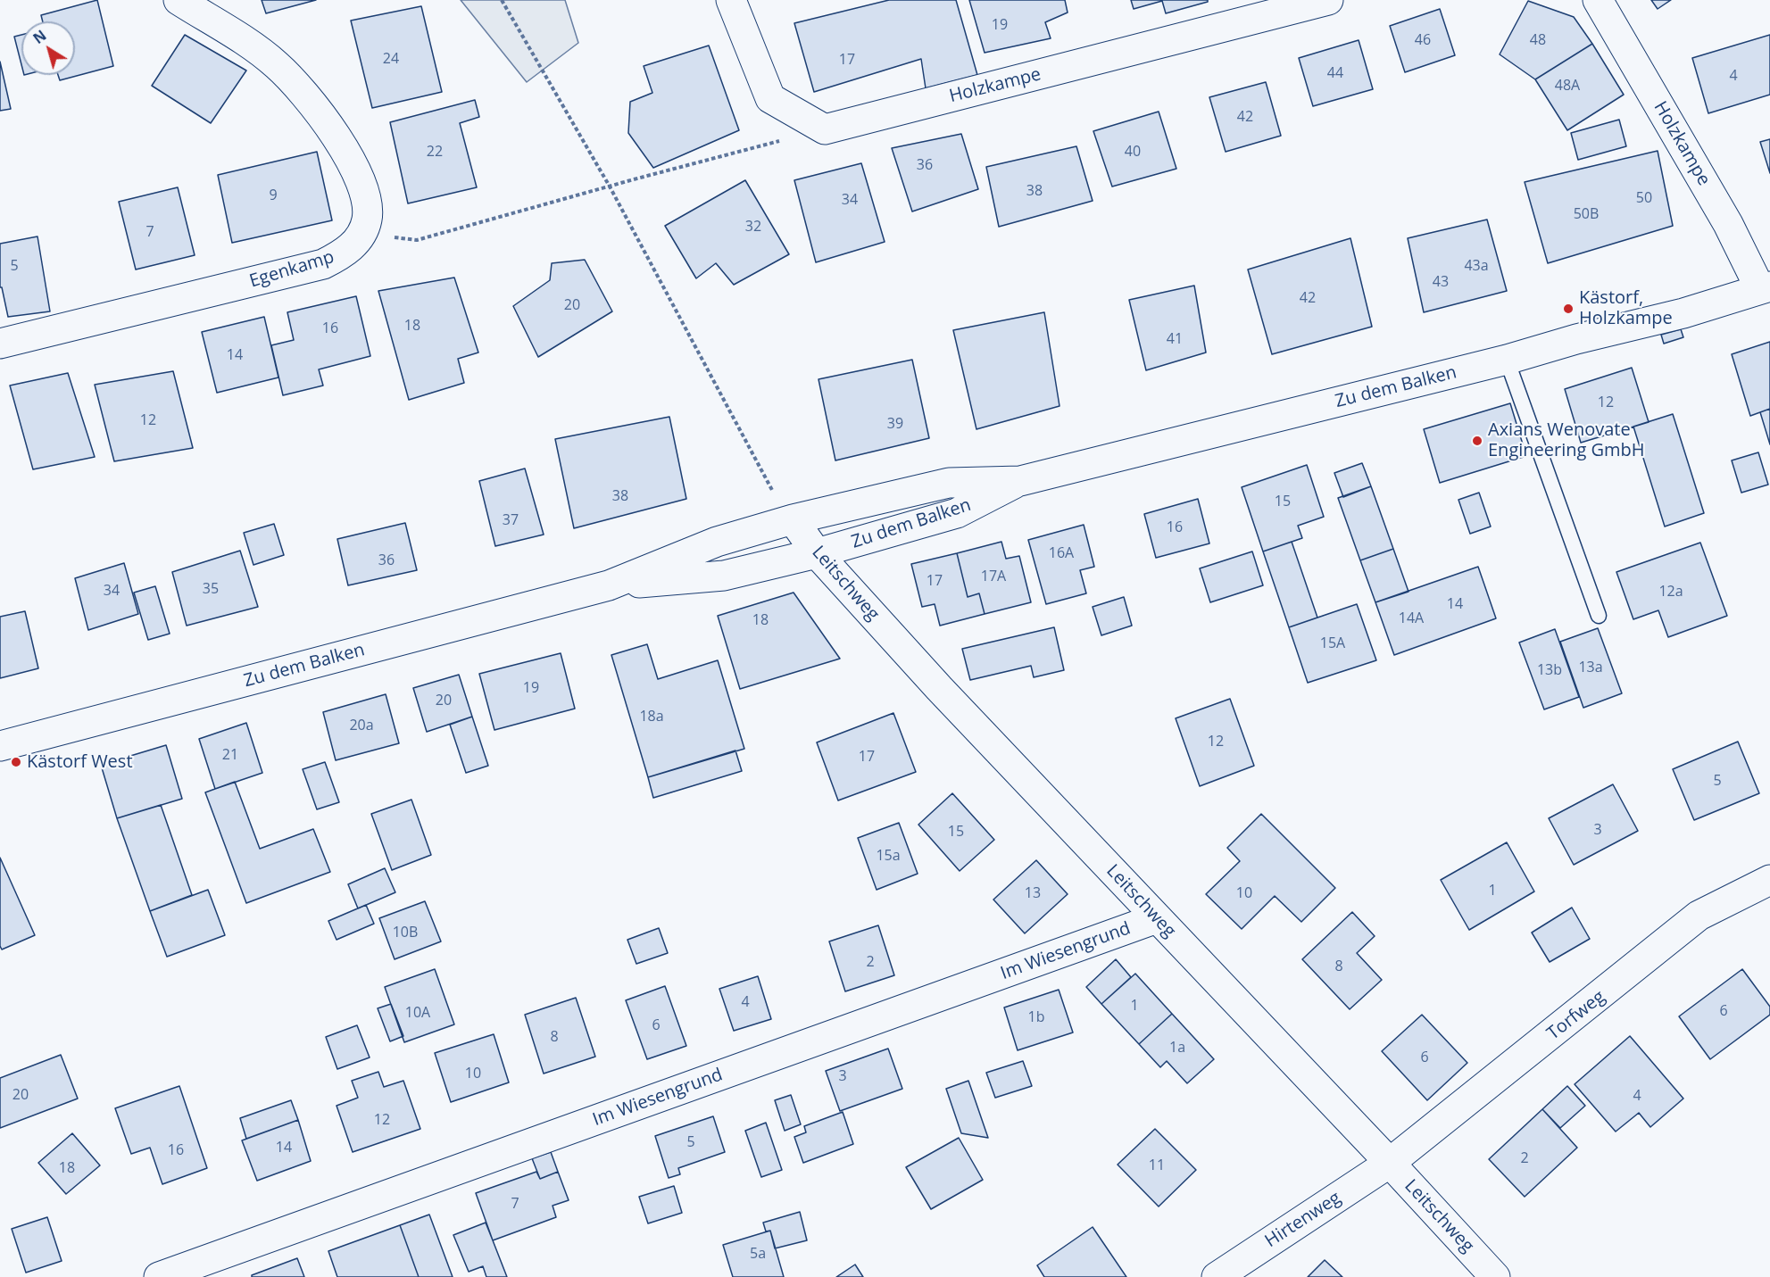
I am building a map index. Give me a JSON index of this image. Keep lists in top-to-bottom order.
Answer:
{
  "streets": {
    "street": [
      "Holzkampe",
      "Egenkamp",
      "Zu dem Balken",
      "Leitschweg",
      "Im Wiesengrund",
      "Torfweg",
      "Hirtenweg"
    ]
  },
  "crossings": [
    ["Holzkampe", "Zu dem Balken"],
    ["Zu dem Balken", "Leitschweg"],
    ["Leitschweg", "Im Wiesengrund"],
    ["Leitschweg", "Torfweg"],
    ["Leitschweg", "Hirtenweg"],
    ["Torfweg", "Hirtenweg"]
  ],
  "places": ["Kästorf, Holzkampe", "Axians Wenovate Engineering GmbH", "Kästorf West"],
  "house_numbers": [
    "19",
    "46",
    "48",
    "24",
    "17",
    "44",
    "4",
    "48A",
    "42",
    "22",
    "40",
    "36",
    "38",
    "9",
    "50",
    "34",
    "50B",
    "32",
    "7",
    "5",
    "43a",
    "43",
    "42",
    "20",
    "18",
    "16",
    "41",
    "14",
    "12",
    "12",
    "39",
    "38",
    "15",
    "37",
    "16",
    "16A",
    "36",
    "17A",
    "17",
    "35",
    "34",
    "12a",
    "14",
    "14A",
    "18",
    "15A",
    "13a",
    "13b",
    "19",
    "20",
    "18a",
    "20a",
    "12",
    "21",
    "17",
    "5",
    "3",
    "15",
    "15a",
    "1",
    "13",
    "10",
    "10B",
    "2",
    "8",
    "4",
    "1",
    "6",
    "10A",
    "1b",
    "6",
    "8",
    "1a",
    "6",
    "10",
    "3",
    "20",
    "4",
    "12",
    "5",
    "14",
    "16",
    "2",
    "11",
    "18",
    "7",
    "5a"
  ],
  "north": "top left"
}
